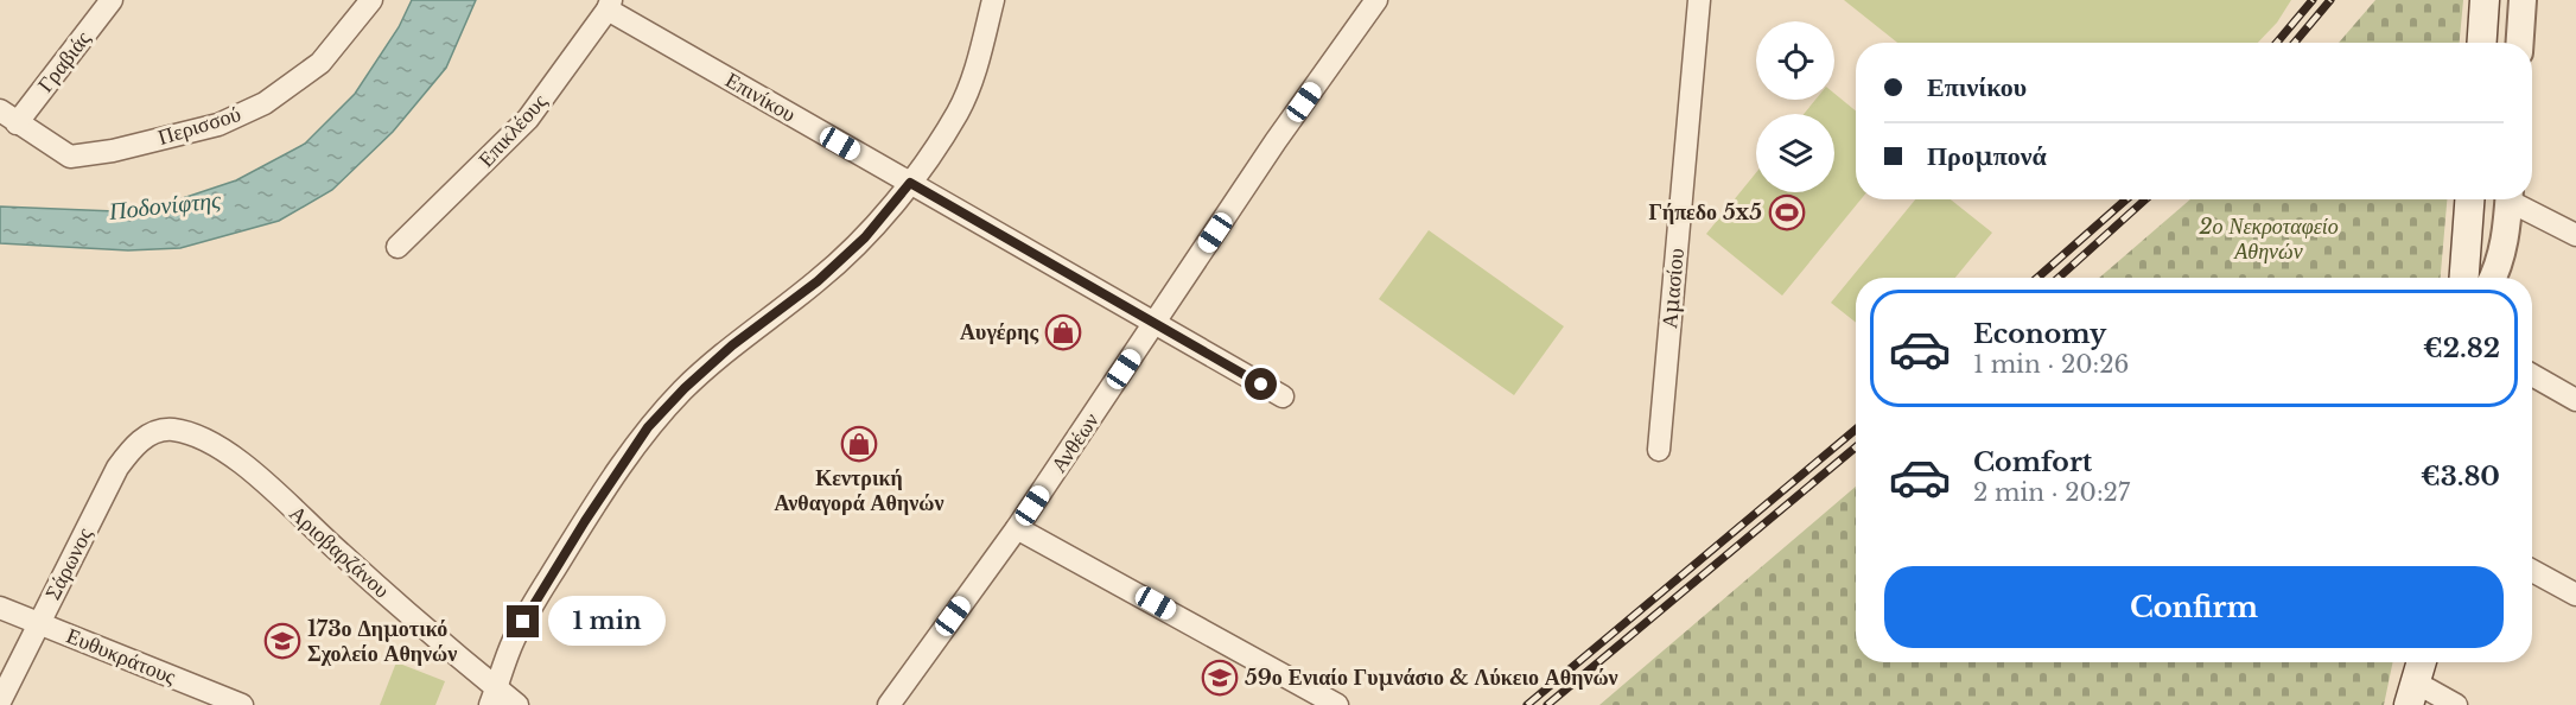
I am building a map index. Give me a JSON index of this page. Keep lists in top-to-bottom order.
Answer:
{
  "streets": {
    "street": [
      "Γραβιάς",
      "Επινίκου",
      "Περισσού",
      "Επικλέους",
      "Αμασίου",
      "Ανθέων",
      "Αριοβαρζάνου",
      "Σάρωνος",
      "Ευθυκράτους"
    ]
  },
  "crossings": [
    ["Γραβιάς", "Περισσού"],
    ["Επινίκου", "Επικλέους"],
    ["Επινίκου", "Ανθέων"],
    ["Αριοβαρζάνου", "Σάρωνος"],
    ["Σάρωνος", "Ευθυκράτους"]
  ],
  "water": ["Ποδονίφτης"],
  "parks": ["2ο Νεκροταφείο Αθηνών"],
  "places": {
    "sports": ["Γήπεδο 5x5"],
    "shop": ["Αυγέρης", "Κεντρική Ανθαγορά Αθηνών"],
    "school or university": ["173ο Δημοτικό Σχολείο Αθηνών", "59ο Ενιαίο Γυμνάσιο & Λύκειο Αθηνών"]
  },
  "page": {
    "banner": ["Επινίκου", "Προμπονά"],
    "list": [
      {
        "name": "Economy",
        "note": "1 min · 20:26",
        "value": "€2.82"
      },
      {
        "name": "Comfort",
        "note": "2 min · 20:27",
        "value": "€3.80"
      }
    ],
    "buttons": "Confirm",
    "bubble": "1 min"
  }
}
